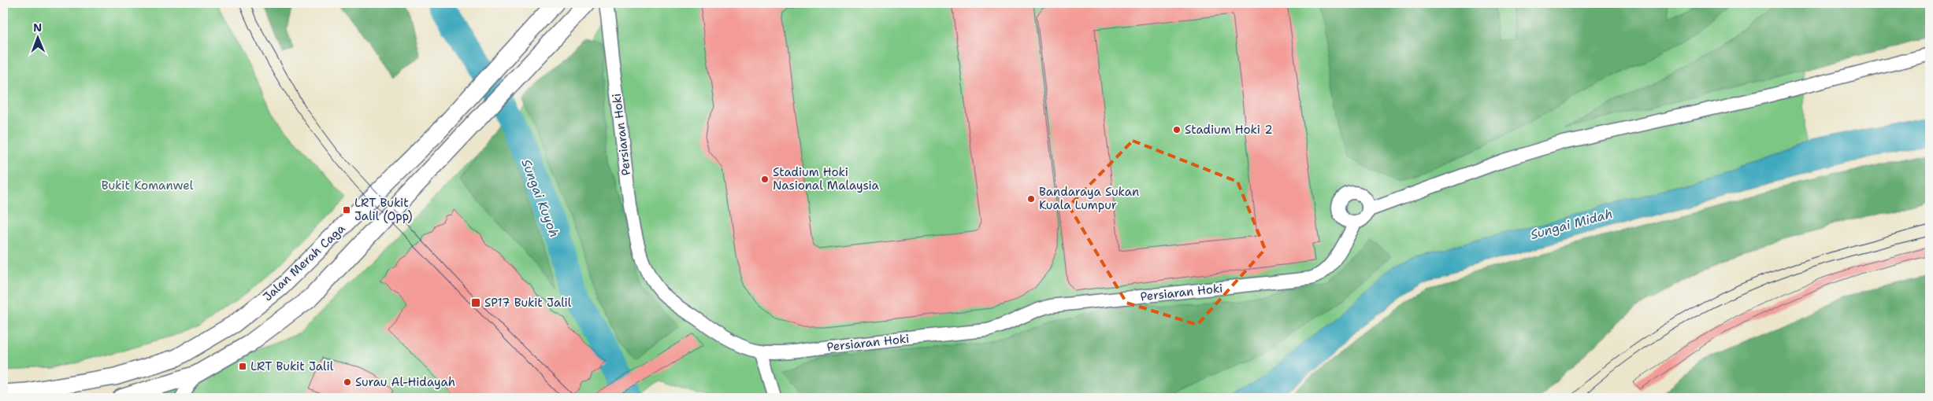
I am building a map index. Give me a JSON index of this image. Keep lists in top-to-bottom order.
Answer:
{
  "streets": {
    "street": ["Persiaran Hoki", "Jalan Merah Caga"]
  },
  "water": ["Sungai Kuyoh", "Sungai Midah"],
  "parks": ["Bukit Komanwel"],
  "places": {
    "other": [
      "Stadium Hoki 2",
      "Stadium Hoki Nasional Malaysia",
      "Bandaraya Sukan Kuala Lumpur",
      "Surau Al-Hidayah"
    ],
    "transit": ["LRT Bukit Jalil (Opp)", "SP17 Bukit Jalil", "LRT Bukit Jalil"]
  },
  "north": "top"
}
